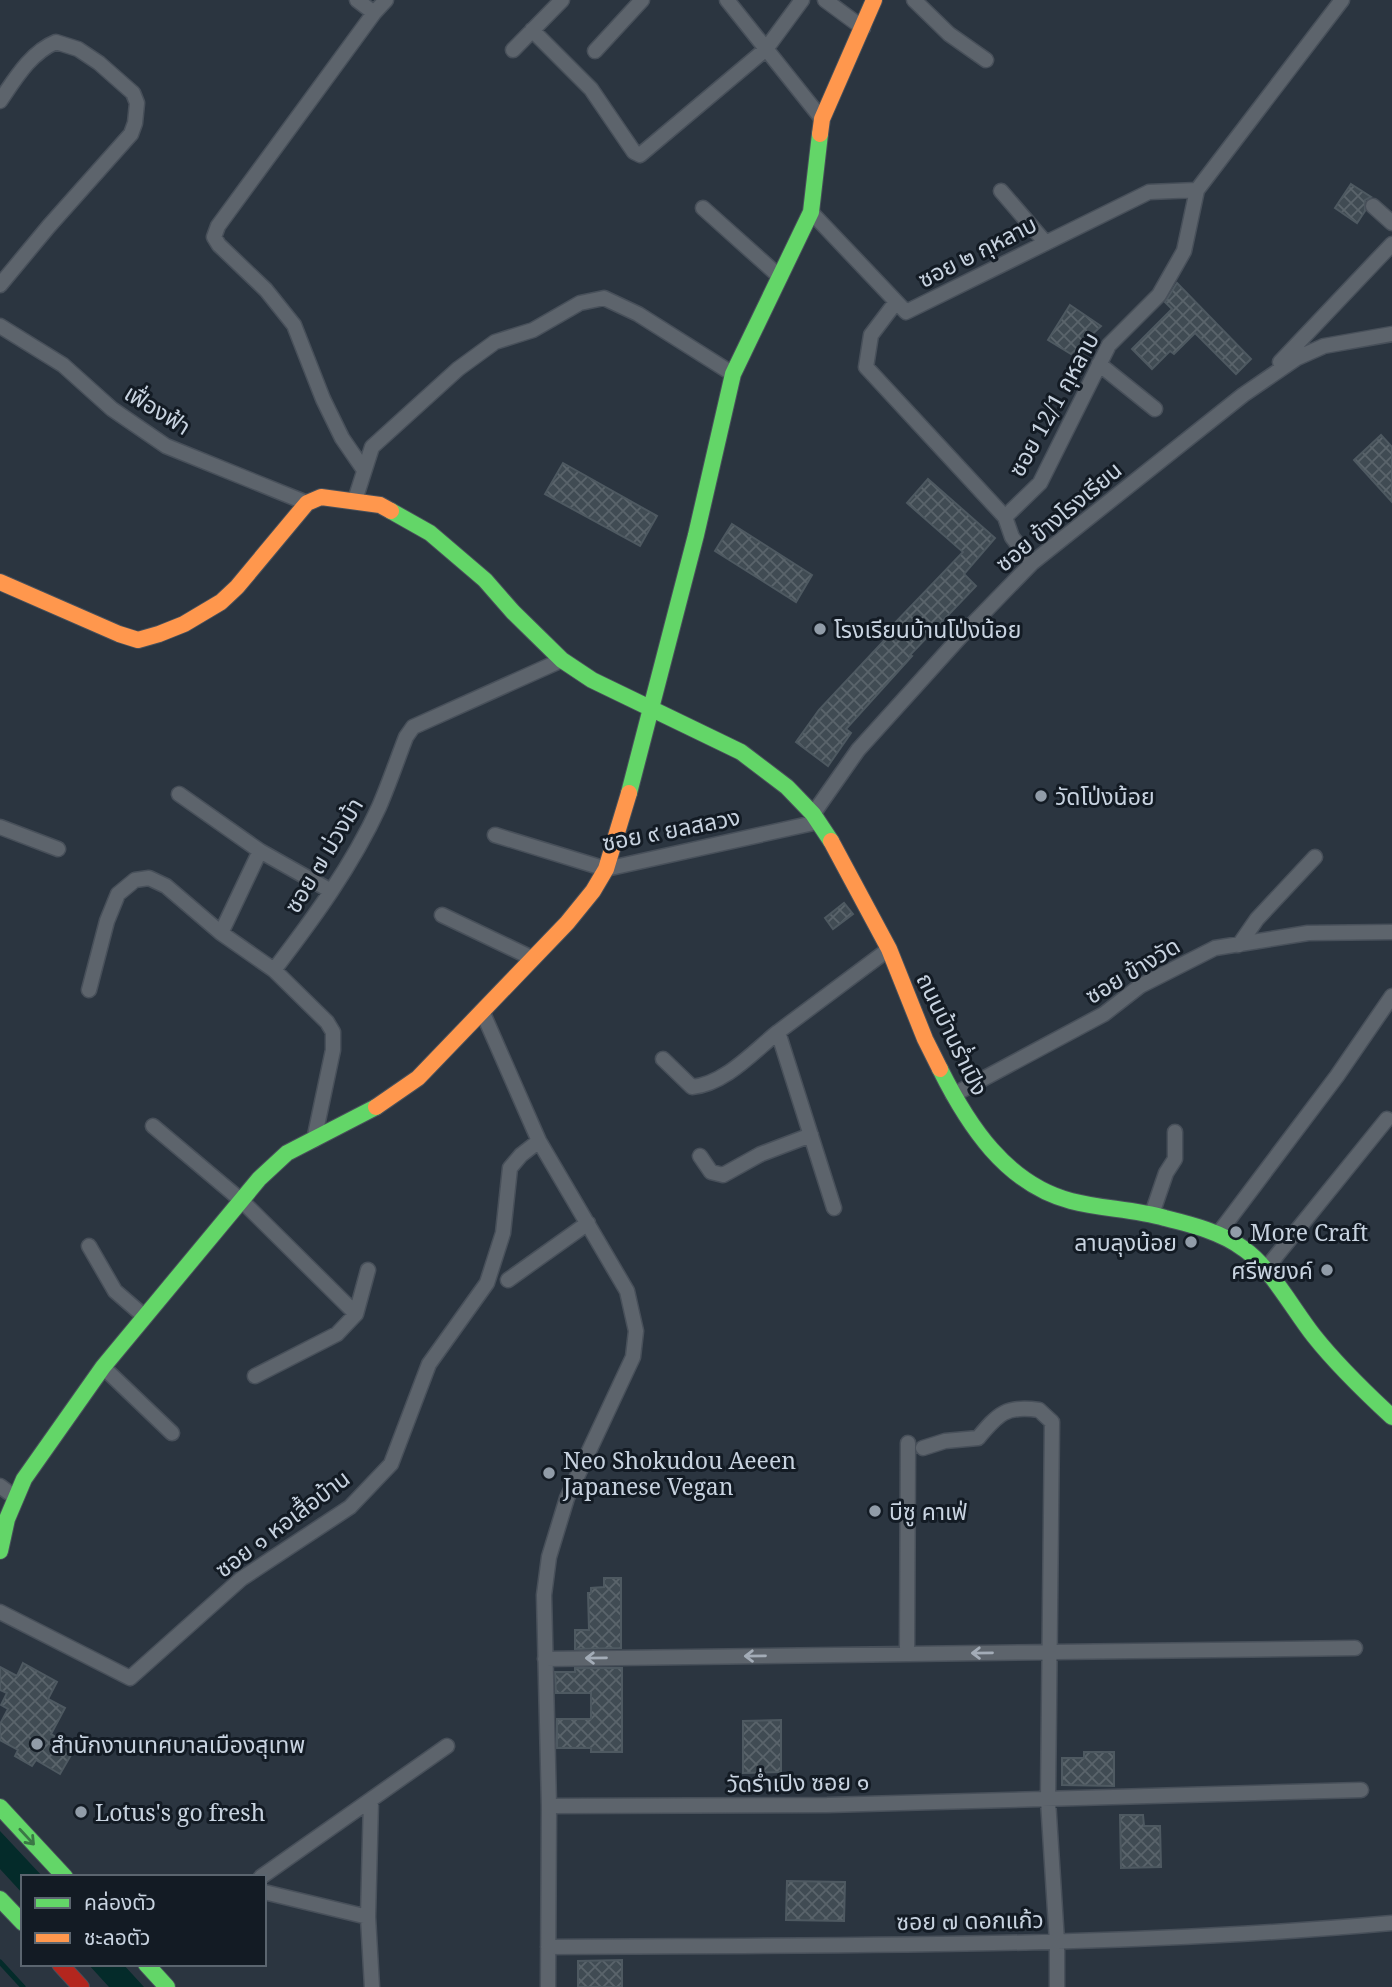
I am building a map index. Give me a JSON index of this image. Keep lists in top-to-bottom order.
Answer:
{
  "streets": {
    "street": [
      "ซอย ๒ กุหลาบ",
      "ซอย 12/1 กุหลาบ",
      "เฟื่องฟ้า",
      "ซอย ข้างโรงเรียน",
      "ซอย ๙ ยลสลวง",
      "ซอย ๗ ม่วงม้า",
      "ซอย ข้างวัด",
      "ถนนบ้านร่ำเปิง",
      "ซอย ๑ หอเสื้อบ้าน",
      "วัดร่ำเปิง ซอย ๑",
      "ซอย ๗ ดอกแก้ว"
    ]
  },
  "crossings": [
    ["ซอย ๒ กุหลาบ", "ซอย 12/1 กุหลาบ"],
    ["เฟื่องฟ้า", "ถนนบ้านร่ำเปิง"],
    ["ซอย ข้างโรงเรียน", "ซอย ๙ ยลสลวง"],
    ["ซอย ข้างโรงเรียน", "ถนนบ้านร่ำเปิง"],
    ["ซอย ๙ ยลสลวง", "ถนนบ้านร่ำเปิง"],
    ["ซอย ๗ ม่วงม้า", "ถนนบ้านร่ำเปิง"],
    ["ซอย ข้างวัด", "ถนนบ้านร่ำเปิง"]
  ],
  "places": [
    "โรงเรียนบ้านโป่งน้อย",
    "วัดโป่งน้อย",
    "More Craft",
    "ลาบลุงน้อย",
    "ศรีพยงค์",
    "Neo Shokudou Aeeen Japanese Vegan",
    "บีซู คาเฟ่",
    "สำนักงานเทศบาลเมืองสุเทพ",
    "Lotus's go fresh"
  ],
  "legend": ["คล่องตัว", "ชะลอตัว"]
}
